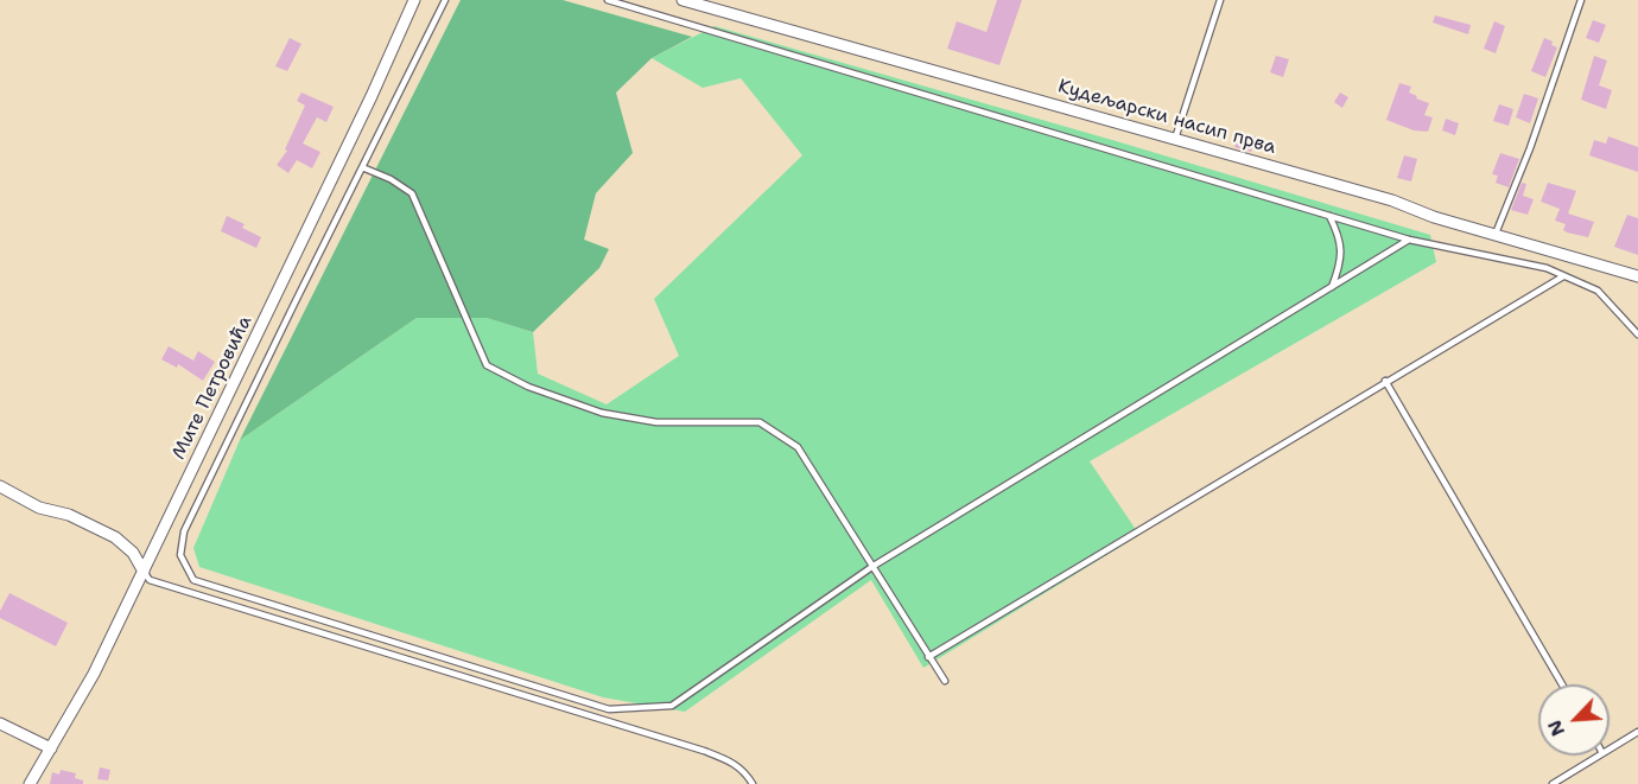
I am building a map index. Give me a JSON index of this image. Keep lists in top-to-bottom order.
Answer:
{
  "streets": {
    "street": ["Кудељарски насип прва", "Мите Петровића"]
  },
  "north": "bottom left"
}
